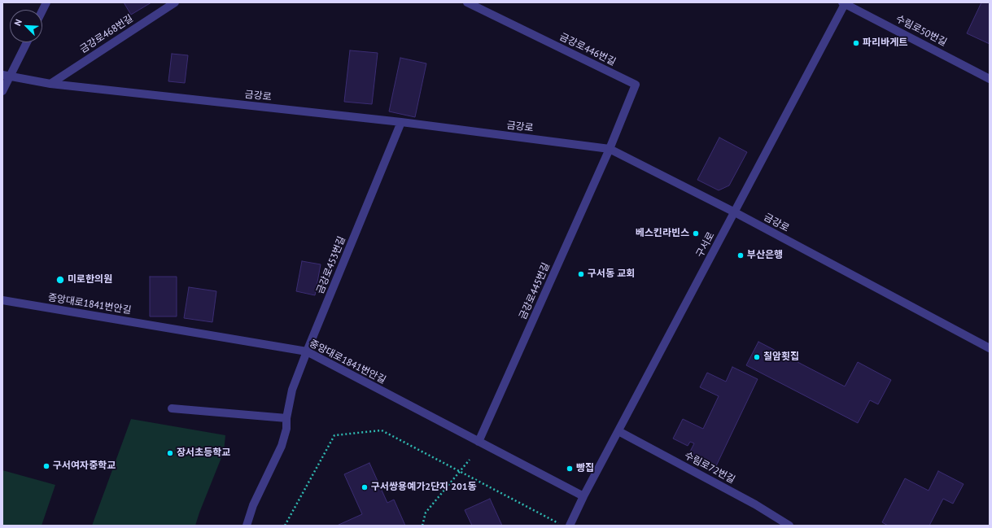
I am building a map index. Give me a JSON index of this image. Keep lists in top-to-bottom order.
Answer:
{
  "streets": {
    "street": [
      "수림로50번길",
      "금강로468번길",
      "금강로446번길",
      "금강로",
      "구서로",
      "금강로453번길",
      "금강로445번길",
      "중앙대로1841번안길",
      "수림로72번길"
    ]
  },
  "crossings": [
    ["수림로50번길", "구서로"],
    ["금강로468번길", "금강로"],
    ["금강로446번길", "금강로"],
    ["금강로446번길", "금강로445번길"],
    ["금강로", "구서로"],
    ["금강로", "금강로453번길"],
    ["금강로", "금강로445번길"],
    ["구서로", "중앙대로1841번안길"],
    ["구서로", "수림로72번길"],
    ["금강로453번길", "중앙대로1841번안길"],
    ["금강로445번길", "중앙대로1841번안길"]
  ],
  "places": [
    "파리바게트",
    "베스킨라빈스",
    "부산은행",
    "구서동 교회",
    "미로한의원",
    "칠암횟집",
    "장서초등학교",
    "구서여자중학교",
    "빵집",
    "구서쌍용예가2단지 201동"
  ],
  "north": "top left"
}
